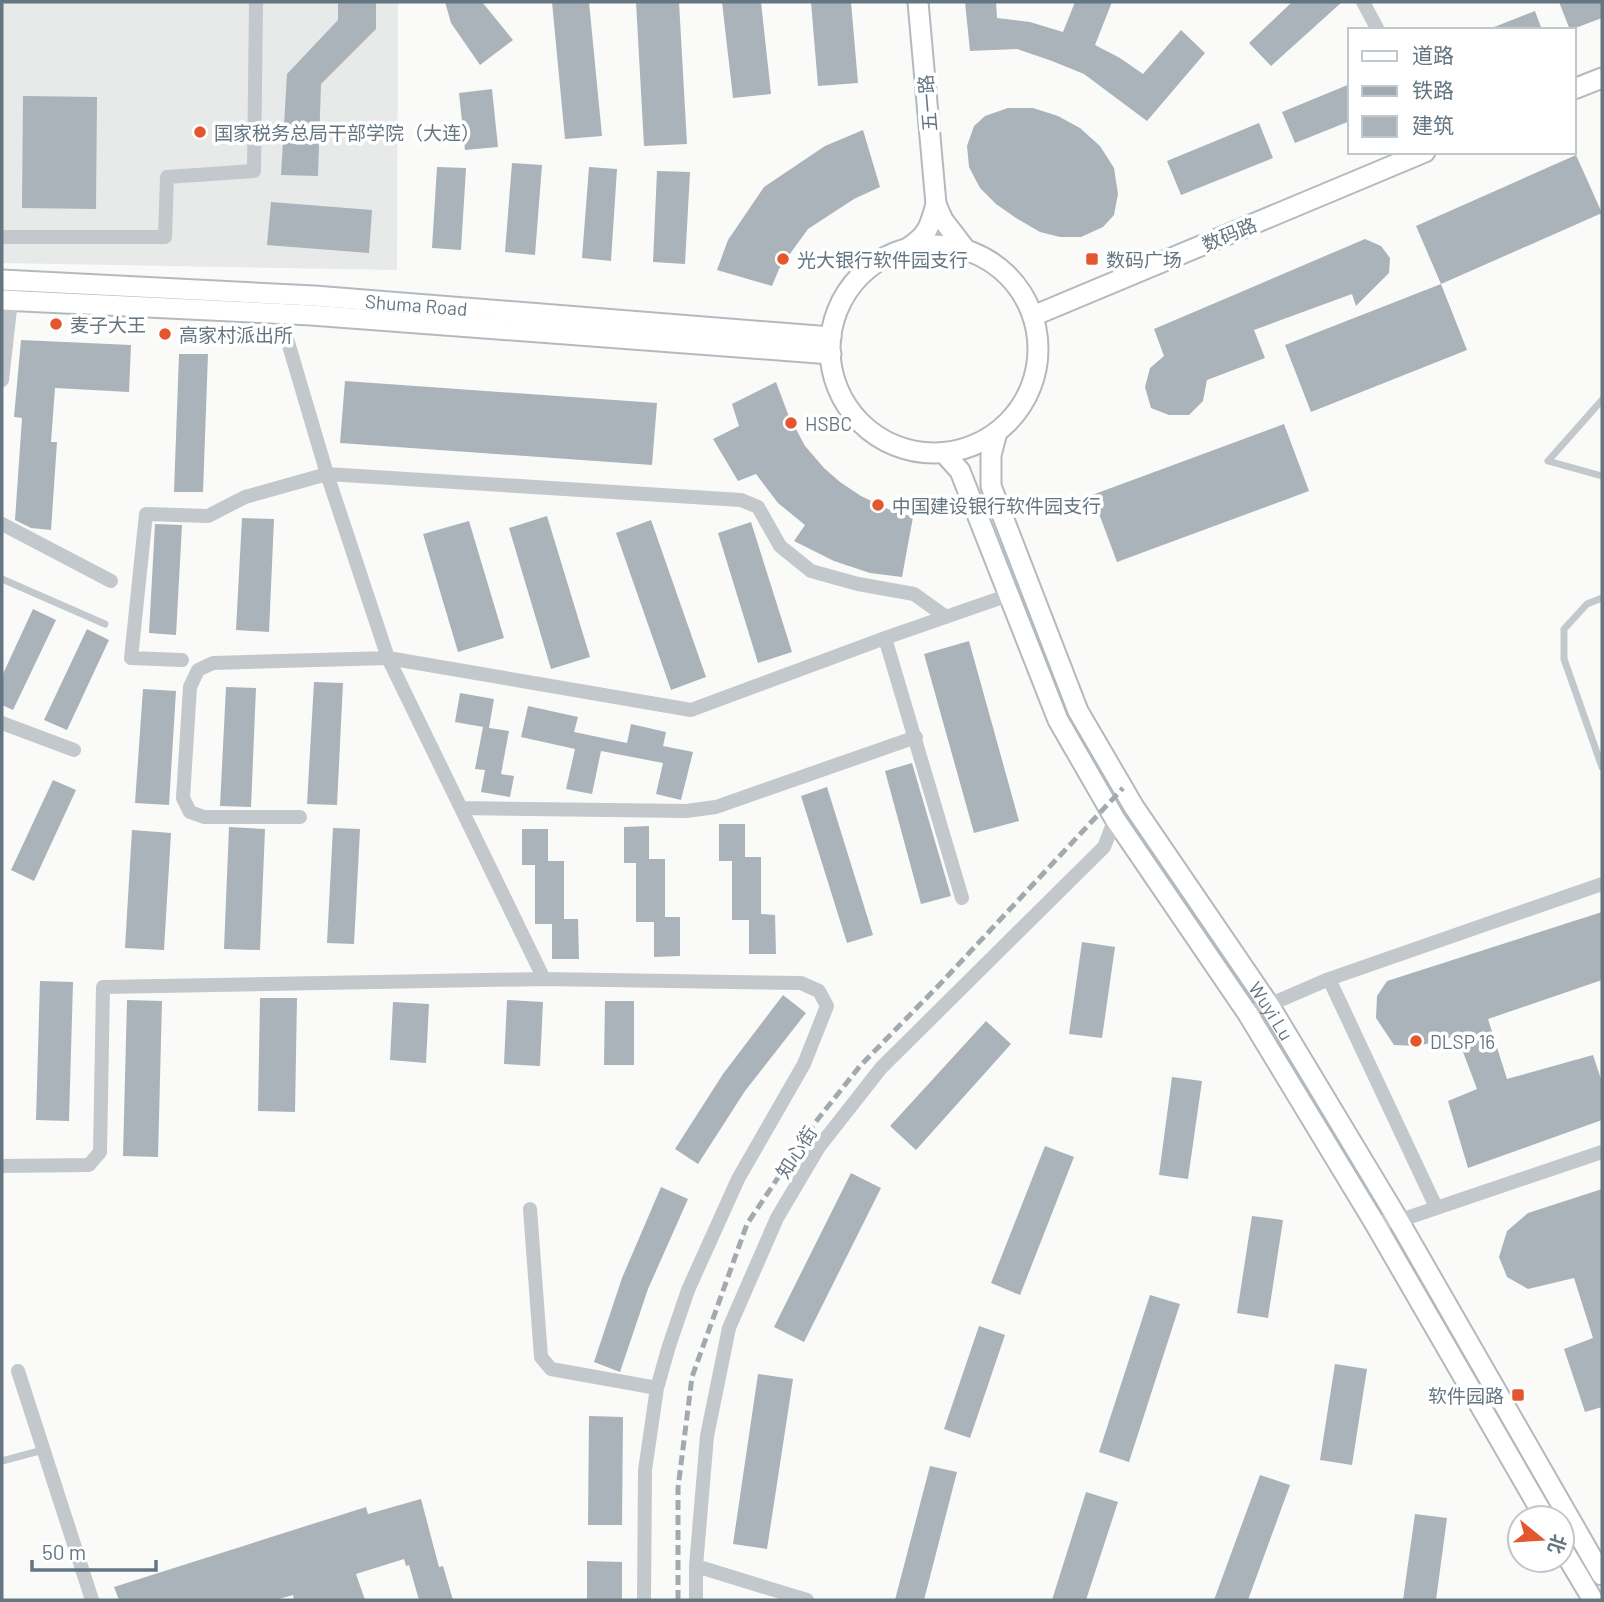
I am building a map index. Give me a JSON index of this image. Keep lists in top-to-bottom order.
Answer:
{
  "streets": {
    "main road": [
      "五一路",
      "数码路",
      "Shuma Road",
      "Wuyi Lu"
    ],
    "street": ["知心街"]
  },
  "crossings": [
    ["数码路", "Shuma Road"],
    ["数码路", "Wuyi Lu"],
    ["Shuma Road", "Wuyi Lu"],
    ["Wuyi Lu", "知心街"]
  ],
  "places": {
    "other": [
      "国家税务总局干部学院（大连）",
      "光大银行软件园支行",
      "麦子大王",
      "高家村派出所",
      "HSBC",
      "中国建设银行软件园支行",
      "DLSP 16"
    ],
    "transit": ["数码广场", "软件园路"]
  },
  "legend": ["道路", "铁路", "建筑"],
  "scale_bar": "50 m",
  "north": "right"
}
